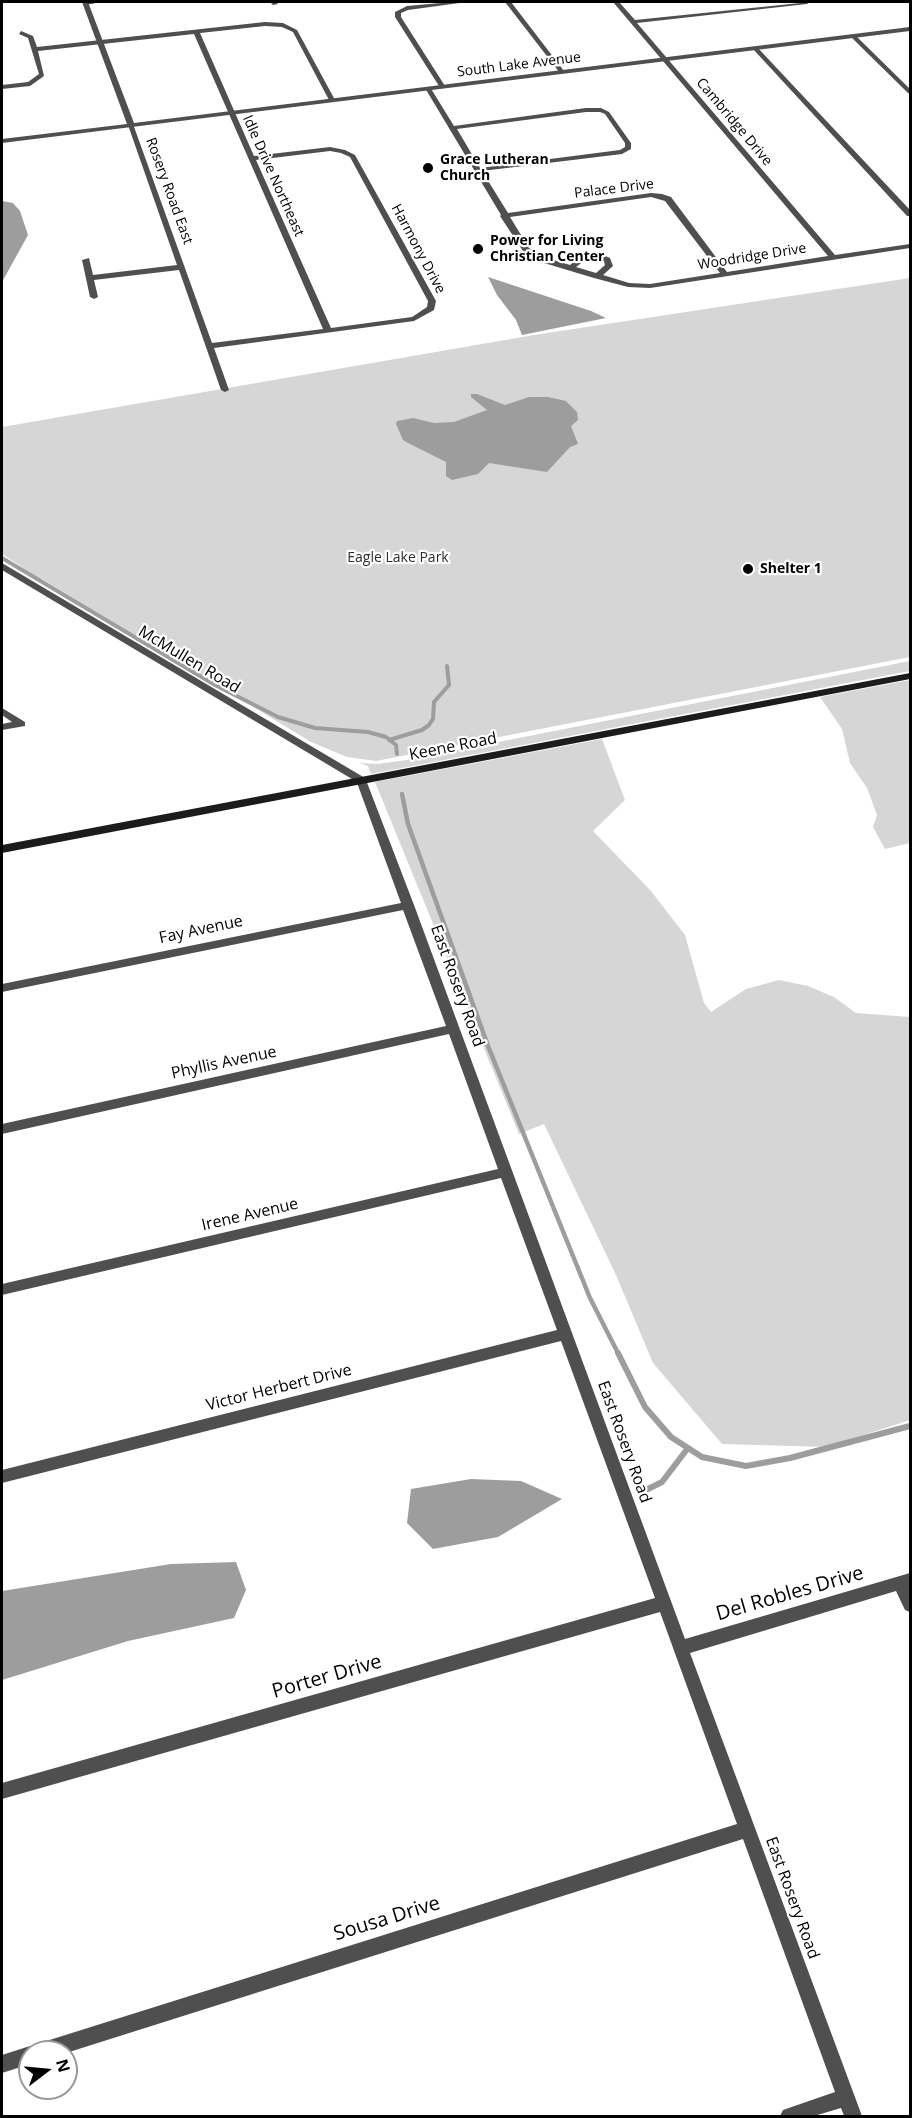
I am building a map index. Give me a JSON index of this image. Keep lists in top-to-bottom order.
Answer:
{
  "streets": {
    "main road": ["Keene Road"],
    "street": [
      "South Lake Avenue",
      "Cambridge Drive",
      "Idle Drive Northeast",
      "Palace Drive",
      "Rosery Road East",
      "Harmony Drive",
      "Woodridge Drive",
      "McMullen Road",
      "Fay Avenue",
      "East Rosery Road",
      "Phyllis Avenue",
      "Irene Avenue",
      "Victor Herbert Drive",
      "Del Robles Drive",
      "Porter Drive",
      "Sousa Drive"
    ]
  },
  "crossings": [
    ["South Lake Avenue", "Cambridge Drive"],
    ["South Lake Avenue", "Idle Drive Northeast"],
    ["South Lake Avenue", "Rosery Road East"],
    ["South Lake Avenue", "Woodridge Drive"],
    ["Cambridge Drive", "Woodridge Drive"],
    ["Idle Drive Northeast", "Harmony Drive"],
    ["Palace Drive", "Woodridge Drive"],
    ["Rosery Road East", "Harmony Drive"],
    ["McMullen Road", "Keene Road"],
    ["McMullen Road", "East Rosery Road"],
    ["Keene Road", "East Rosery Road"],
    ["Fay Avenue", "East Rosery Road"],
    ["East Rosery Road", "Phyllis Avenue"],
    ["East Rosery Road", "Irene Avenue"],
    ["East Rosery Road", "Victor Herbert Drive"],
    ["East Rosery Road", "Del Robles Drive"],
    ["East Rosery Road", "Porter Drive"],
    ["East Rosery Road", "Sousa Drive"]
  ],
  "parks": ["Eagle Lake Park"],
  "places": ["Grace Lutheran Church", "Power for Living Christian Center", "Shelter 1"],
  "north": "right"
}
